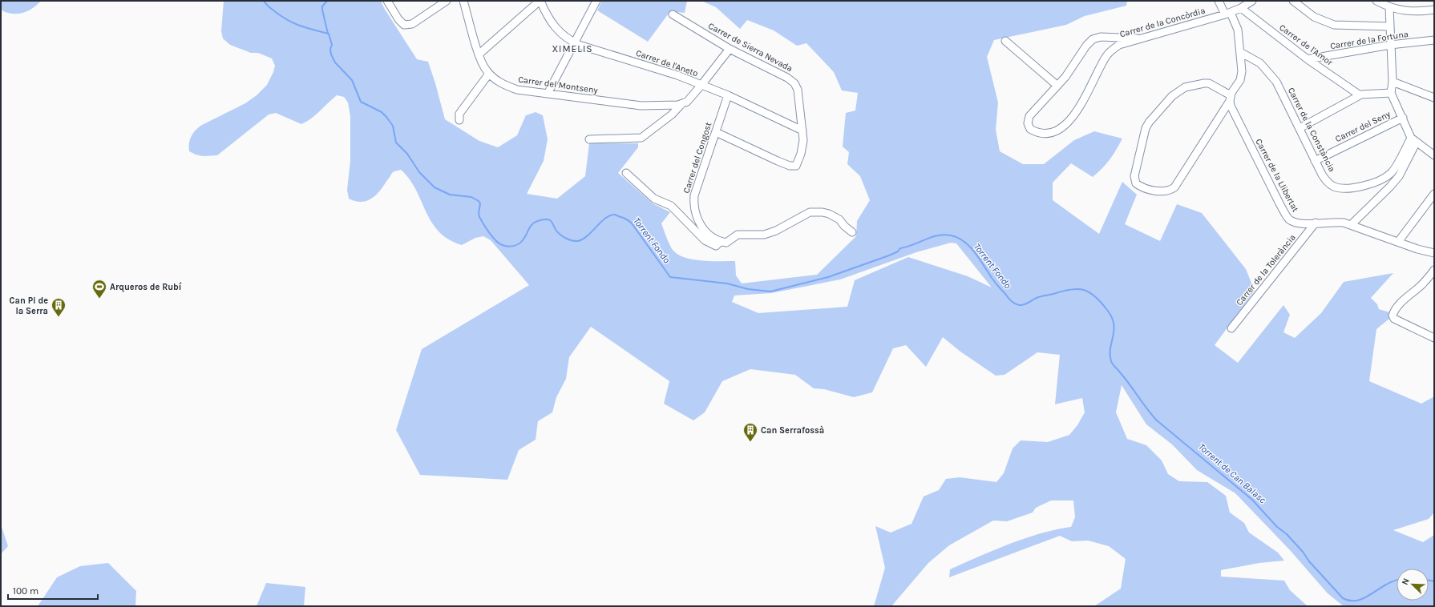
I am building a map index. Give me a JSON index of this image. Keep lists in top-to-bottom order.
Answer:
{
  "streets": {
    "street": [
      "Carrer de la Concòrdia",
      "Carrer de la Fortuna",
      "Carrer de l'Amor",
      "Carrer de Sierra Nevada",
      "Carrer de l'Aneto",
      "Carrer del Montseny",
      "Carrer del Seny",
      "Carrer de la Constància",
      "Carrer del Congost",
      "Carrer de la Llibertat",
      "Carrer de la Tolerància"
    ]
  },
  "crossings": [
    ["Carrer de la Concòrdia", "Carrer de l'Amor"],
    ["Carrer de la Fortuna", "Carrer de l'Amor"],
    ["Carrer de Sierra Nevada", "Carrer de l'Aneto"],
    ["Carrer de Sierra Nevada", "Carrer del Congost"],
    ["Carrer de l'Aneto", "Carrer del Congost"],
    ["Carrer del Seny", "Carrer de la Constància"],
    ["Carrer de la Llibertat", "Carrer de la Tolerància"]
  ],
  "districts": ["XIMELIS"],
  "water": ["Torrent Fondo", "Torrent de Can Balasc"],
  "places": {
    "sports": ["Arqueros de Rubí"],
    "building": ["Can Pi de la Serra", "Can Serrafossà"]
  },
  "scale_bar": "100 m",
  "north": "top left"
}
